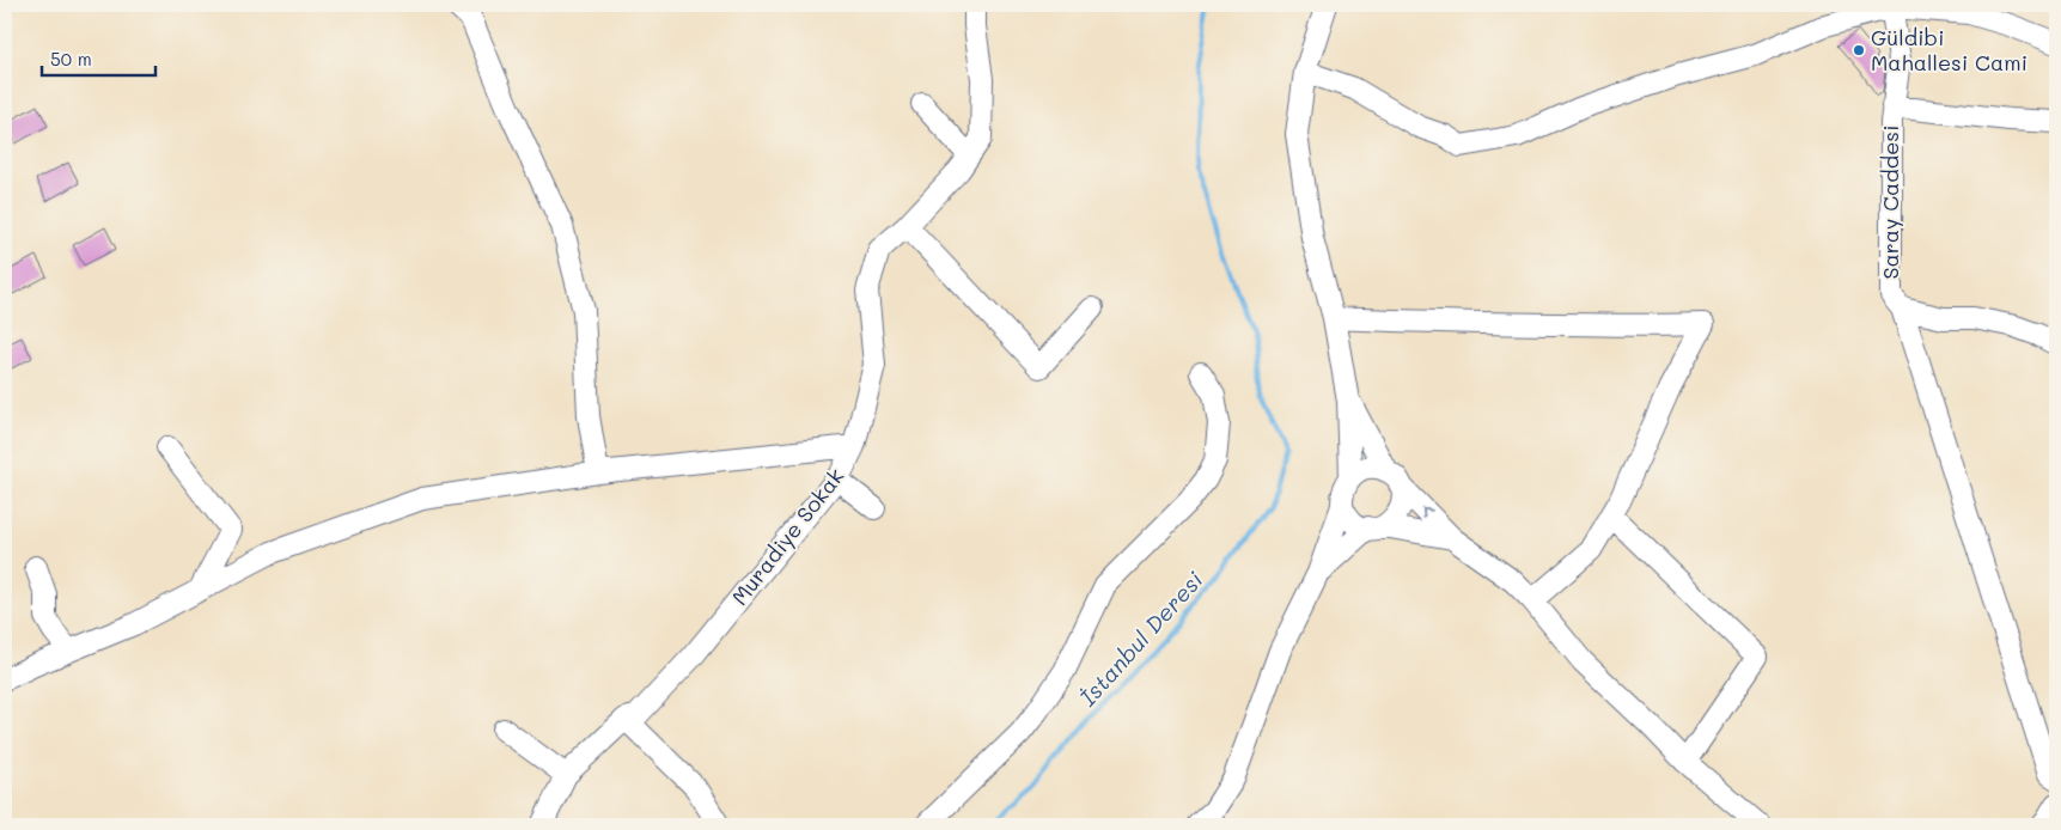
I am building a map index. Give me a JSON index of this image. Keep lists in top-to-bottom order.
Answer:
{
  "streets": {
    "street": ["Saray Caddesi", "Muradiye Sokak"]
  },
  "water": ["İstanbul Deresi"],
  "places": ["Güldibi Mahallesi Cami"],
  "scale_bar": "50 m"
}
